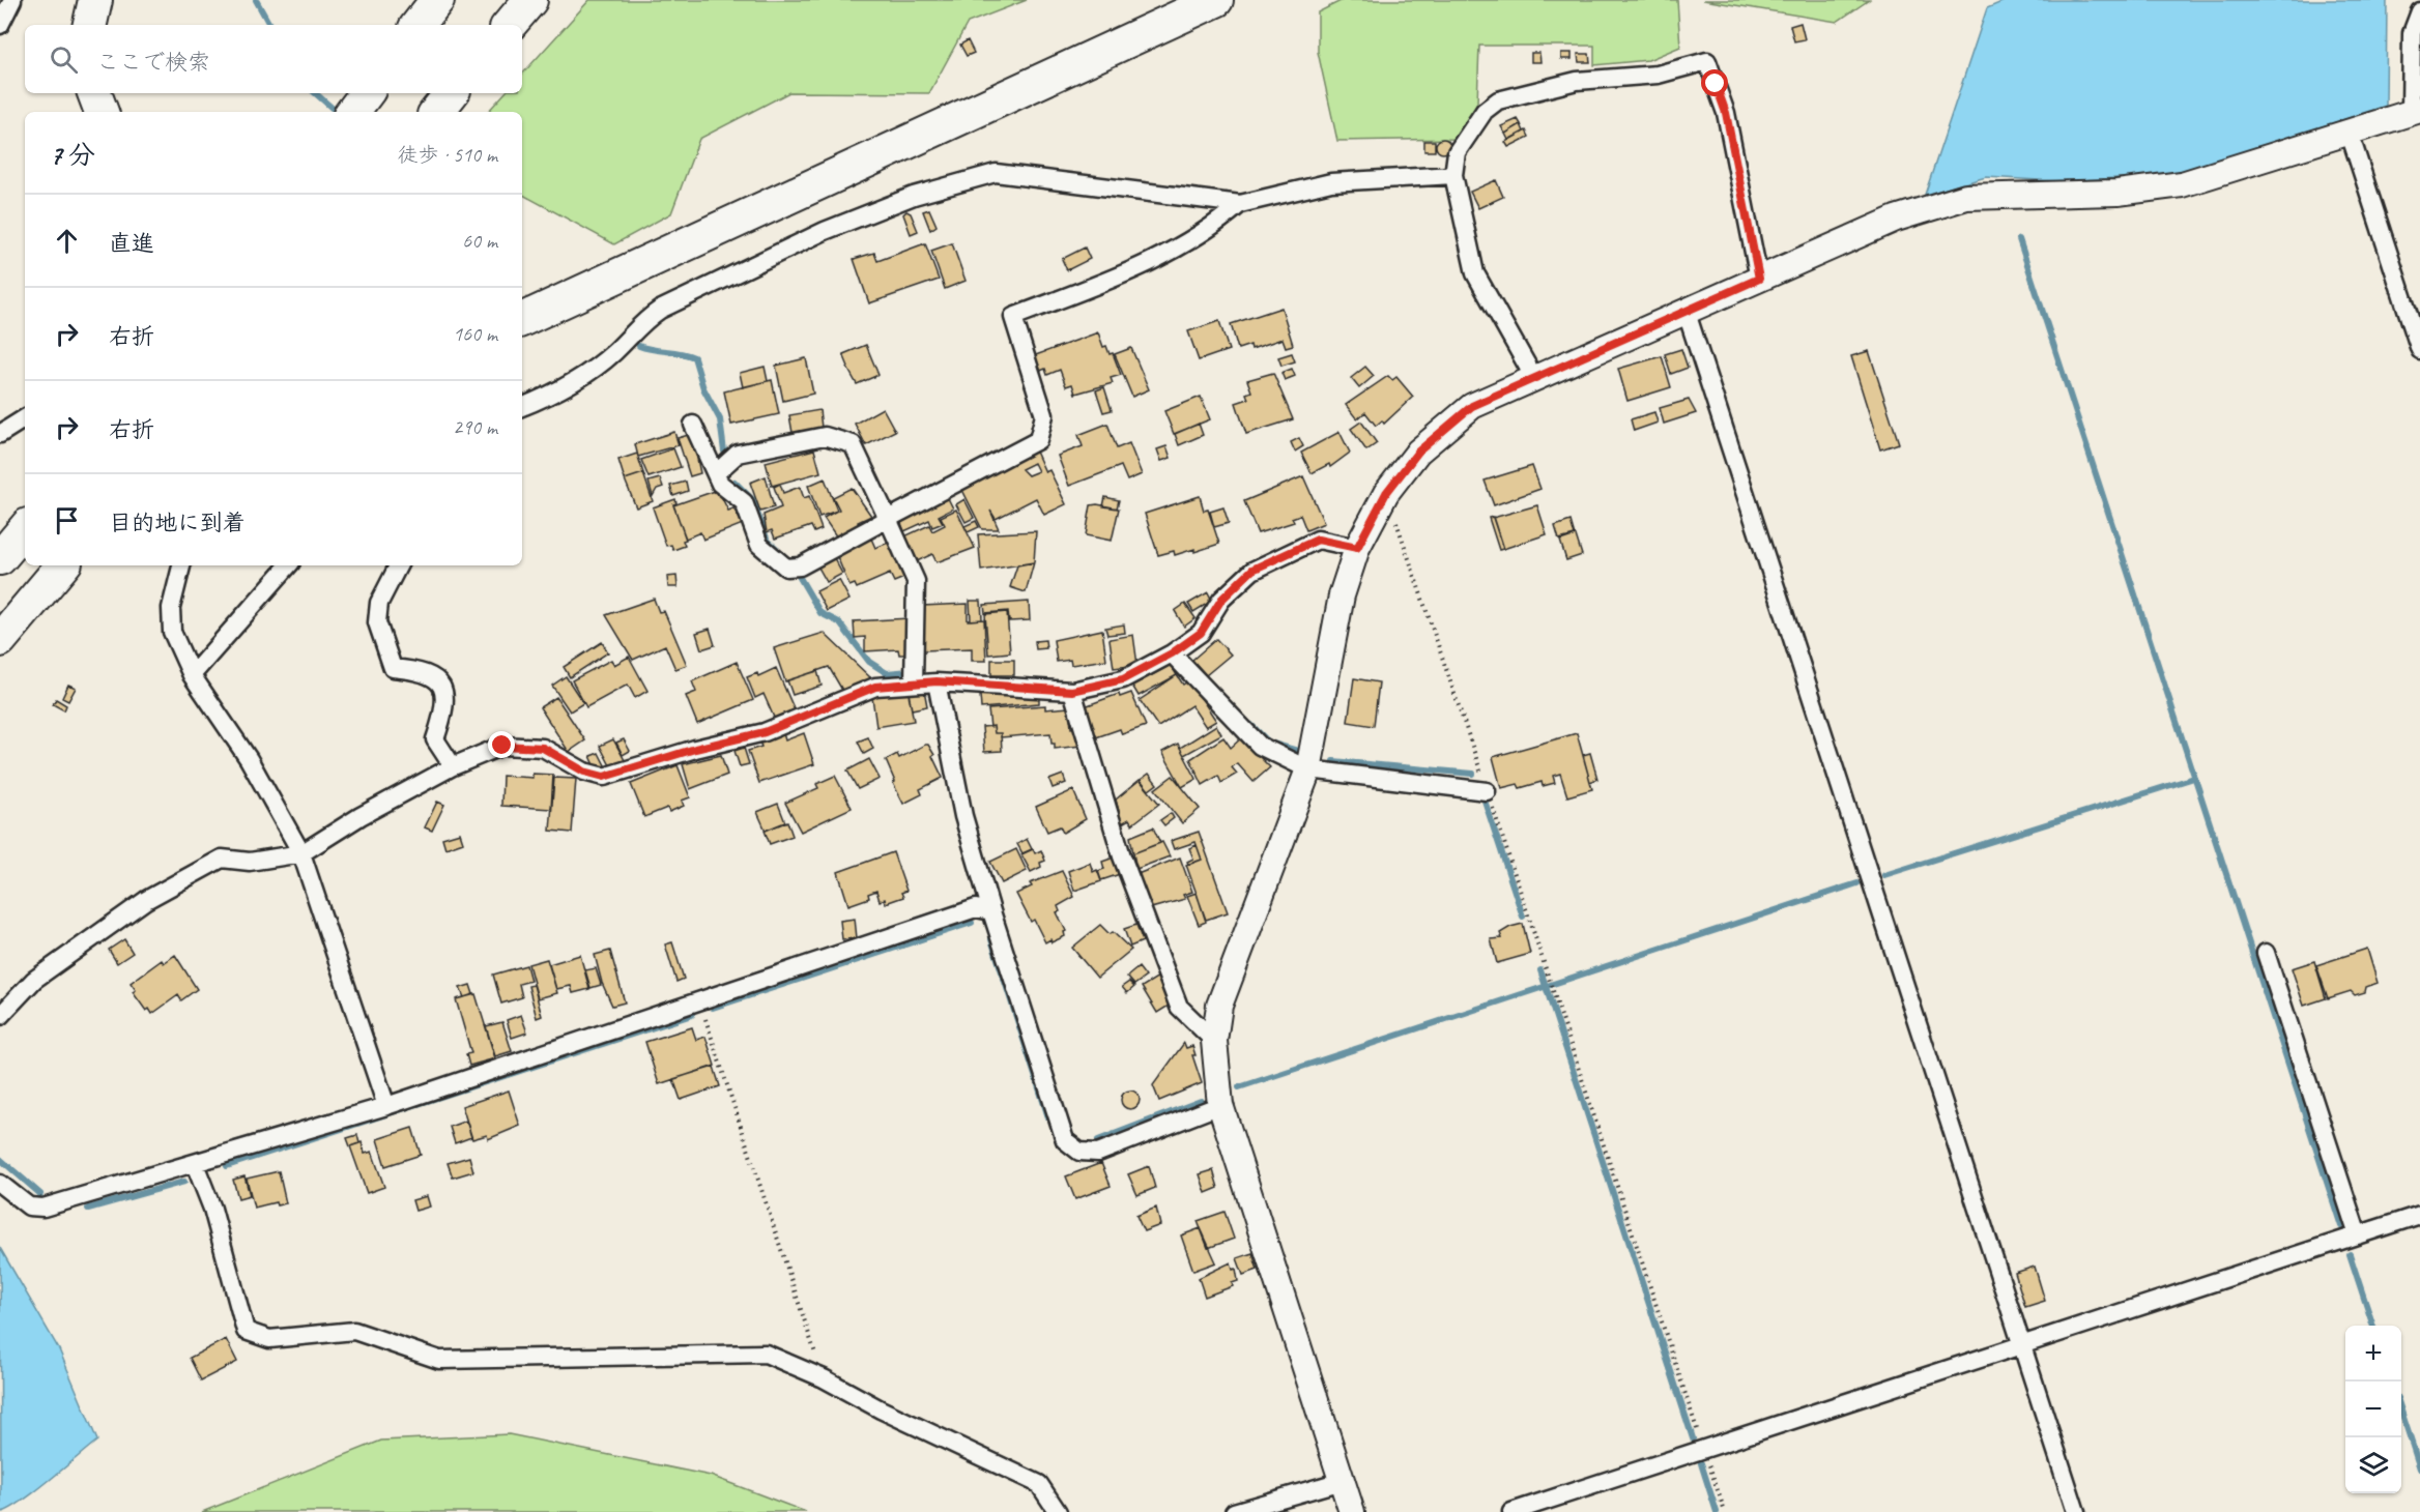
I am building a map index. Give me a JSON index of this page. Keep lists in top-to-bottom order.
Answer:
{
  "page": {
    "search": "ここで検索",
    "heading": ["7 分", "徒歩 · 510 m"],
    "list": [
      ["直進", "60 m"],
      ["右折", "160 m"],
      ["右折", "290 m"],
      "目的地に到着"
    ],
    "map_buttons": ["+", "−"]
  }
}
